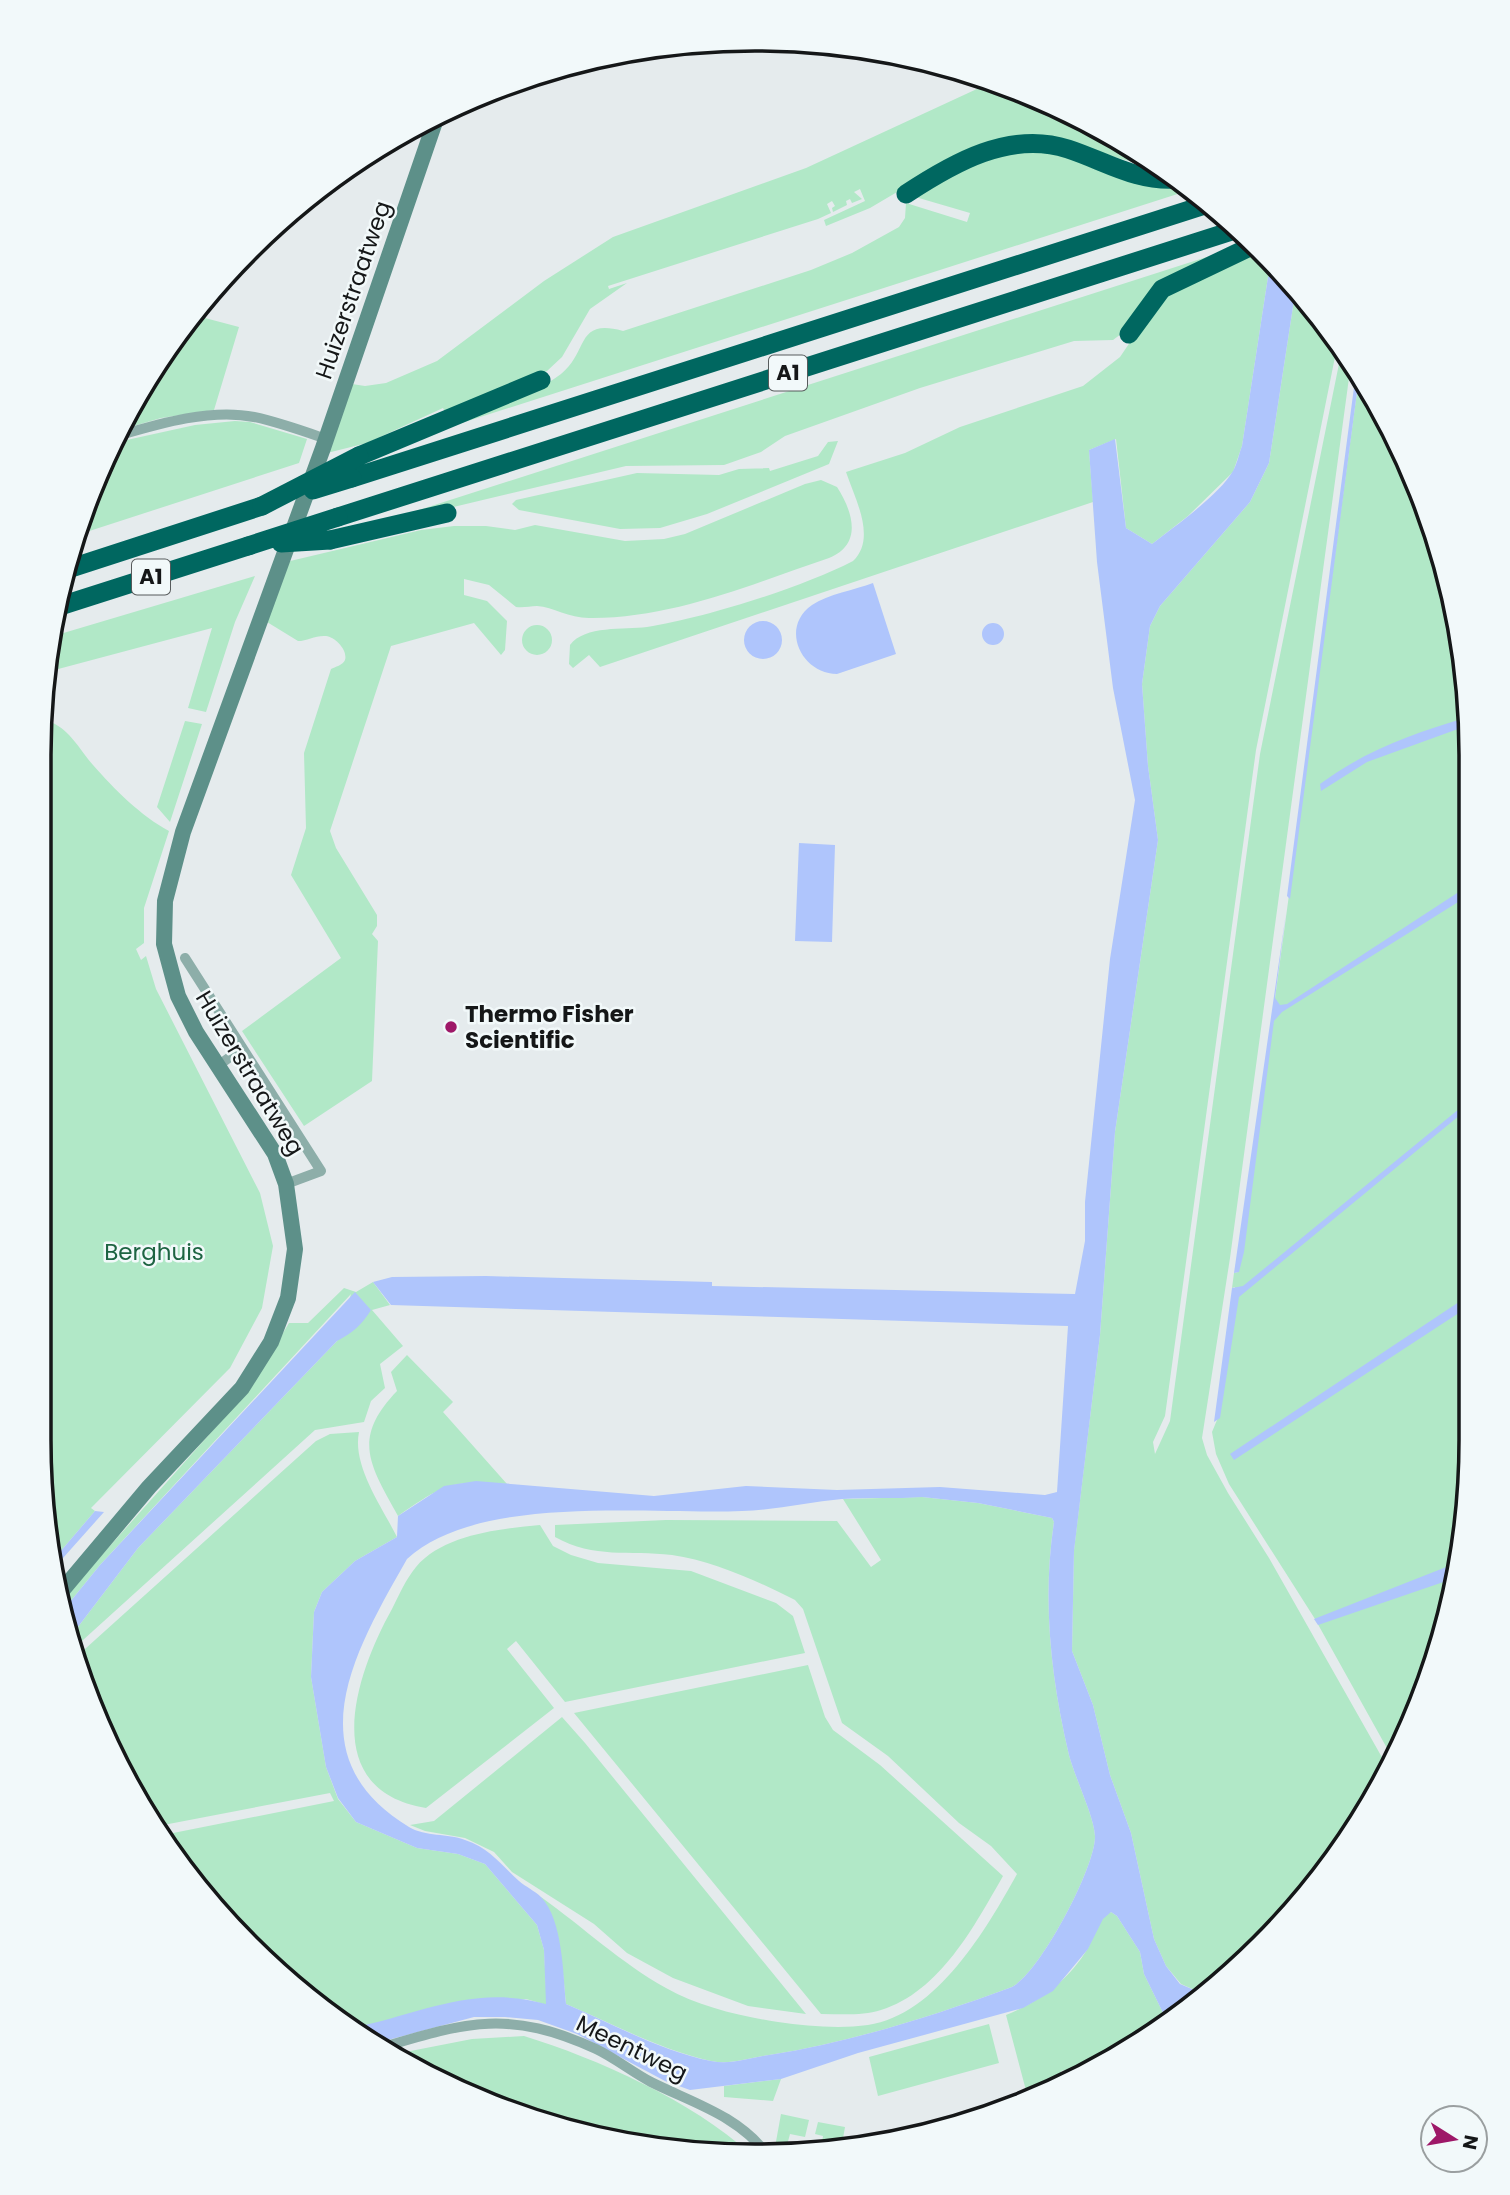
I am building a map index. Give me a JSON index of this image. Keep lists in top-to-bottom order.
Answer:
{
  "streets": {
    "highway": ["A1"],
    "street": ["Huizerstraatweg", "Meentweg"]
  },
  "parks": ["Berghuis"],
  "places": ["Thermo Fisher Scientific"],
  "north": "right"
}
